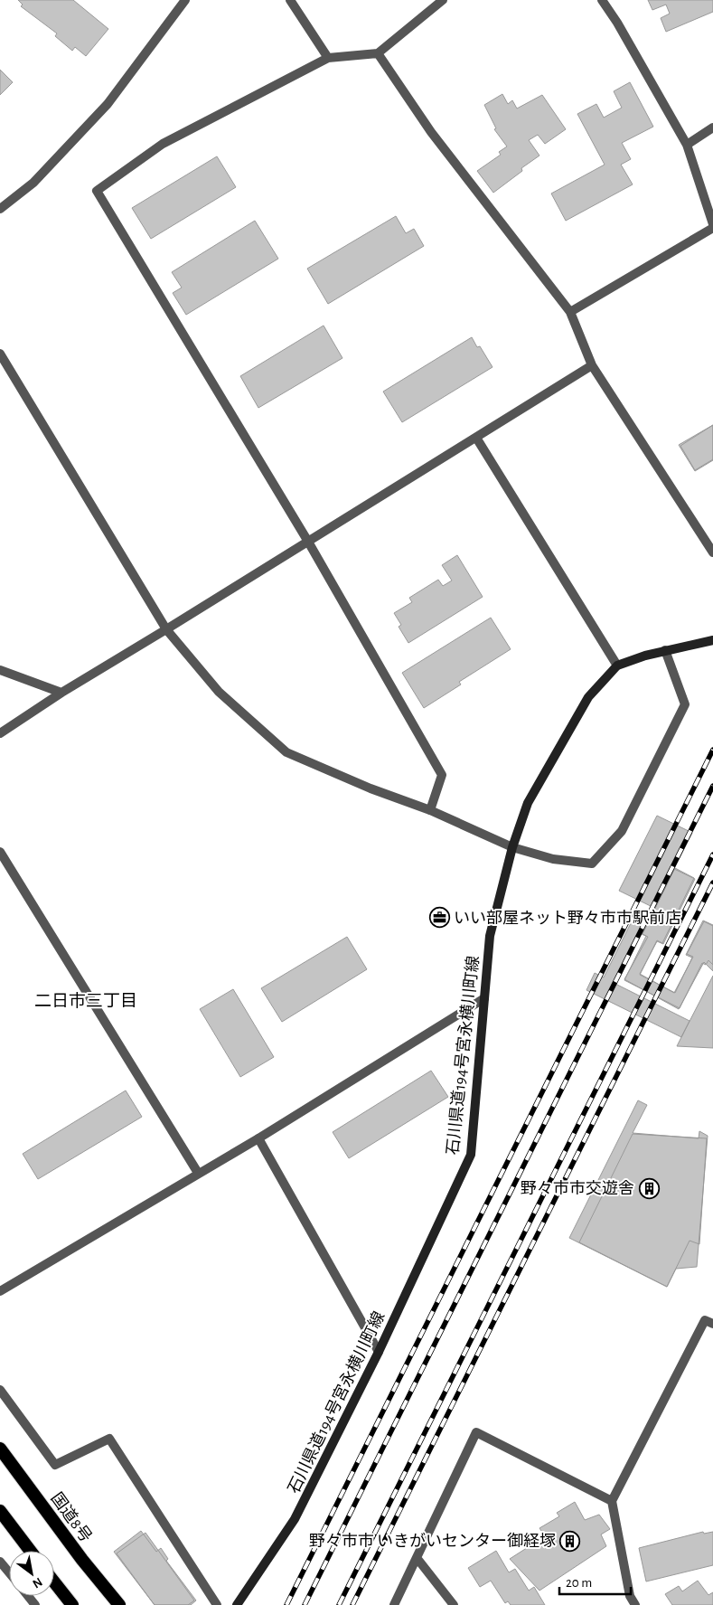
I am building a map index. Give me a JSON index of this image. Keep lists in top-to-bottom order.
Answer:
{
  "streets": {
    "highway": ["国道8号"],
    "main road": ["石川県道194号宮永横川町線"]
  },
  "districts": ["二日市三丁目"],
  "places": {
    "office": ["いい部屋ネット野々市市駅前店"],
    "building": ["野々市市交遊舎", "野々市市 いきがいセンター御経塚"]
  },
  "scale_bar": "20 m",
  "north": "bottom right"
}
